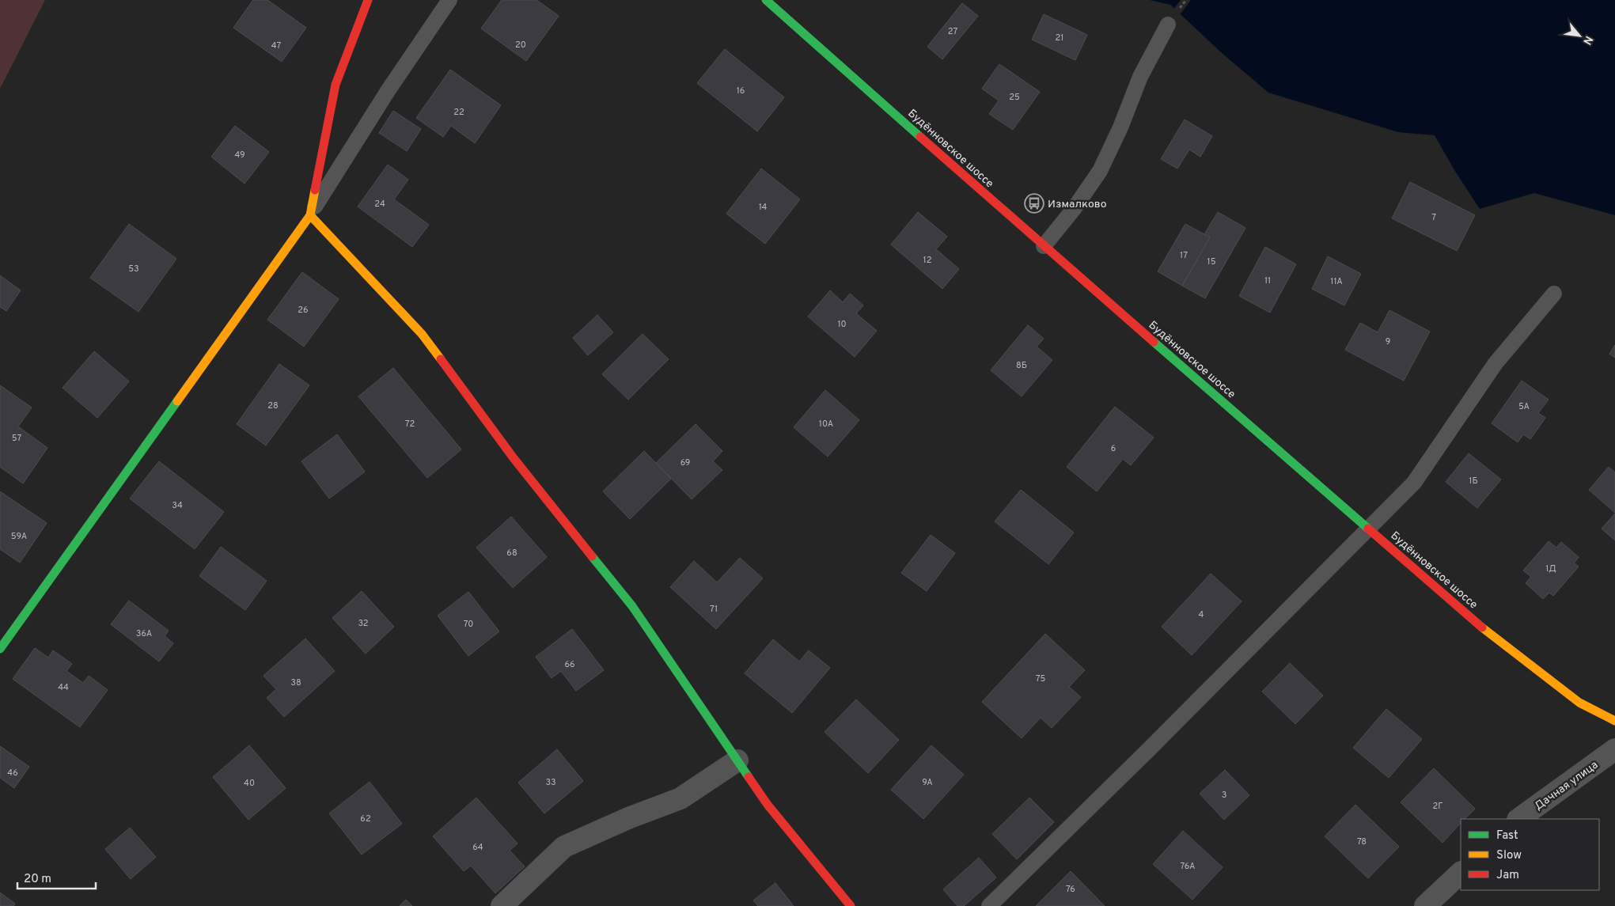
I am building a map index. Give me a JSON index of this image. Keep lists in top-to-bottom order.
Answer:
{
  "streets": {
    "street": ["Будённовское шоссе", "Дачная улица"]
  },
  "places": {
    "bus stop": ["Измалково"]
  },
  "house_numbers": [
    "27",
    "21",
    "20",
    "47",
    "16",
    "25",
    "22",
    "49",
    "24",
    "14",
    "7",
    "17",
    "12",
    "15",
    "53",
    "11",
    "11А",
    "26",
    "10",
    "9",
    "8Б",
    "28",
    "5А",
    "72",
    "10А",
    "57",
    "6",
    "69",
    "1Б",
    "34",
    "59А",
    "68",
    "1Д",
    "71",
    "4",
    "32",
    "70",
    "36А",
    "66",
    "75",
    "38",
    "44",
    "46",
    "33",
    "9А",
    "40",
    "3",
    "2Г",
    "62",
    "78",
    "64",
    "76А",
    "76"
  ],
  "legend": ["Fast", "Slow", "Jam"],
  "scale_bar": "20 m",
  "north": "bottom right"
}
